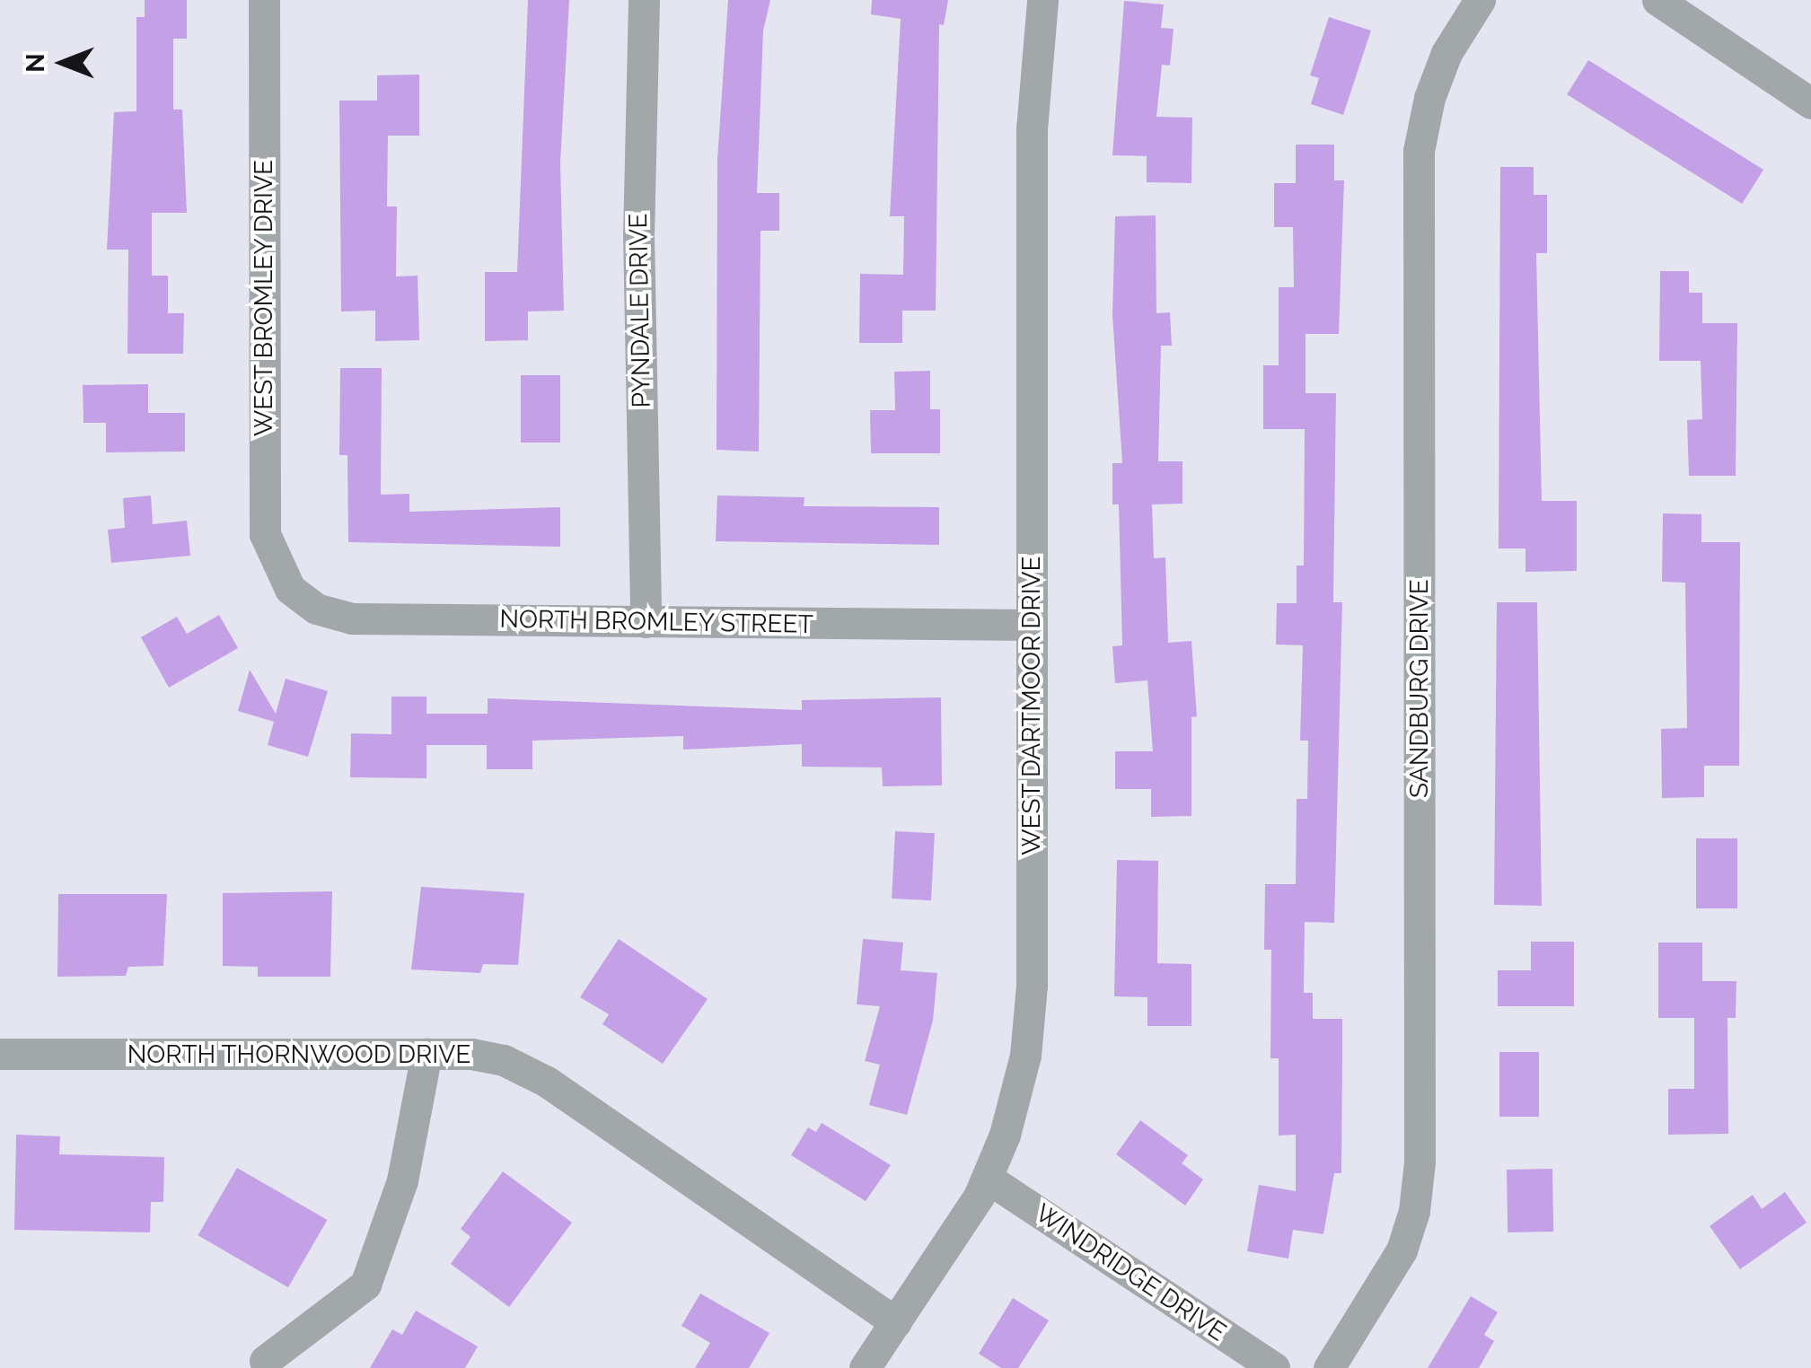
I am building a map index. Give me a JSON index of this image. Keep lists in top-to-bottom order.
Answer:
{
  "streets": {
    "street": [
      "WEST BROMLEY DRIVE",
      "PYNDALE DRIVE",
      "NORTH BROMLEY STREET",
      "SANDBURG DRIVE",
      "WEST DARTMOOR DRIVE",
      "NORTH THORNWOOD DRIVE",
      "WINDRIDGE DRIVE"
    ]
  },
  "crossings": [
    ["WEST BROMLEY DRIVE", "NORTH BROMLEY STREET"],
    ["PYNDALE DRIVE", "NORTH BROMLEY STREET"],
    ["NORTH BROMLEY STREET", "WEST DARTMOOR DRIVE"],
    ["WEST DARTMOOR DRIVE", "NORTH THORNWOOD DRIVE"],
    ["WEST DARTMOOR DRIVE", "WINDRIDGE DRIVE"]
  ],
  "north": "left"
}
